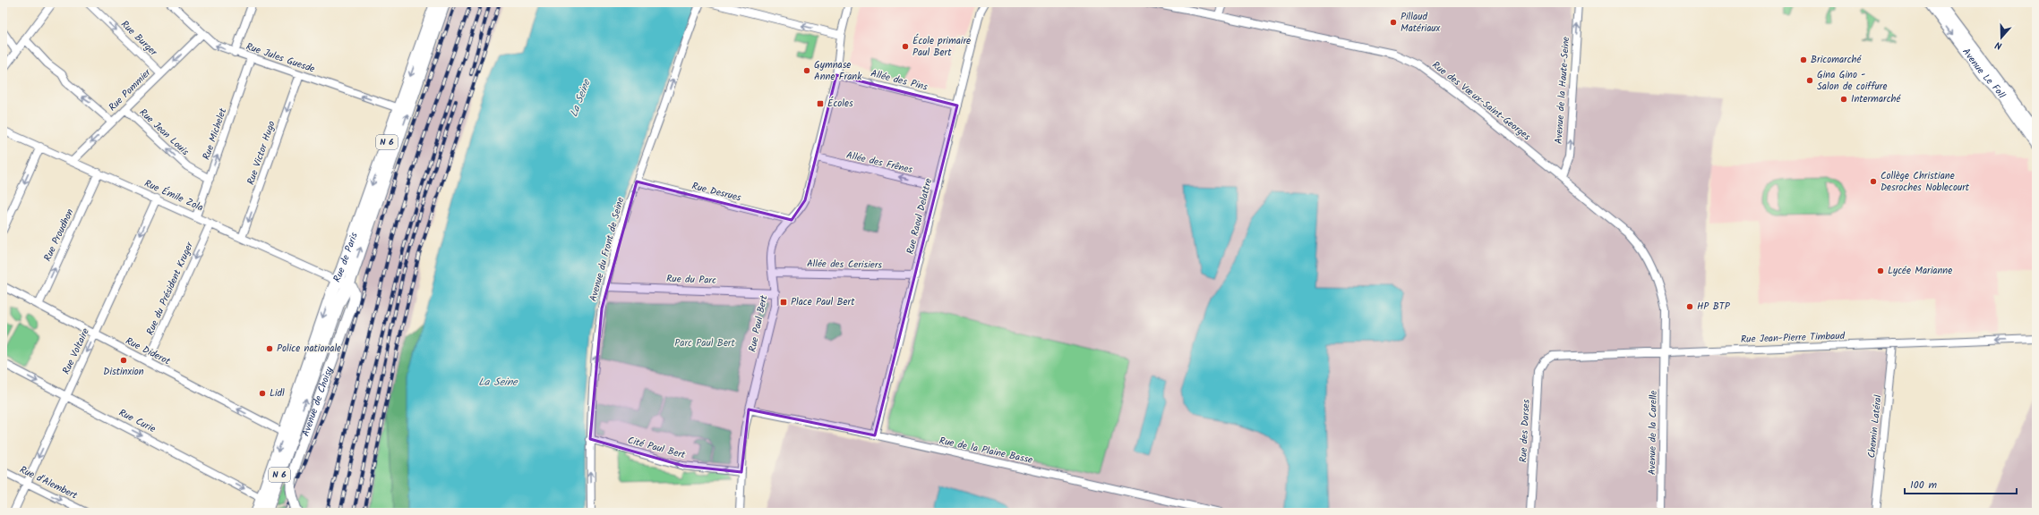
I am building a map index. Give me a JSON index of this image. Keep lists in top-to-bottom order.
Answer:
{
  "streets": {
    "main road": [
      "Avenue Le Foll",
      "N 6",
      "Rue de Paris",
      "Avenue de Choisy"
    ],
    "street": [
      "Rue Burger",
      "Rue Jules Guesde",
      "Allée des Pins",
      "Rue Pommier",
      "Avenue de la Haute-Seine",
      "Rue des Vœux-Saint-Georges",
      "Rue Jean Louis",
      "Rue Michelet",
      "Rue Victor Hugo",
      "Allée des Frênes",
      "Rue Desrues",
      "Rue Émile Zola",
      "Rue Raoul Delattre",
      "Rue Proudhon",
      "Avenue du Front de Seine",
      "Allée des Cerisiers",
      "Rue du Parc",
      "Rue du Président Kruger",
      "Rue Paul Bert",
      "Rue Jean-Pierre Timbaud",
      "Rue Voltaire",
      "Rue Diderot",
      "Rue Curie",
      "Chemin Latéral",
      "Rue des Darses",
      "Avenue de la Carelle",
      "Cité Paul Bert",
      "Rue de la Plaine Basse",
      "Rue d'Alembert"
    ]
  },
  "crossings": [
    ["Rue Burger", "Rue Pommier"],
    ["Rue Jules Guesde", "Rue Pommier"],
    ["Rue Jules Guesde", "Rue Michelet"],
    ["Rue Jules Guesde", "Rue Victor Hugo"],
    ["Rue Jules Guesde", "Rue de Paris"],
    ["Allée des Pins", "Rue Raoul Delattre"],
    ["Allée des Pins", "Rue Paul Bert"],
    ["Rue Pommier", "Rue Jean Louis"],
    ["Rue Pommier", "Rue Émile Zola"],
    ["Avenue de la Haute-Seine", "Rue des Vœux-Saint-Georges"],
    ["Rue des Vœux-Saint-Georges", "Rue Jean-Pierre Timbaud"],
    ["Rue des Vœux-Saint-Georges", "Avenue de la Carelle"],
    ["Rue Jean Louis", "Rue Michelet"],
    ["Rue Michelet", "Rue Émile Zola"],
    ["Rue Victor Hugo", "Rue Émile Zola"],
    ["Allée des Frênes", "Rue Raoul Delattre"],
    ["Allée des Frênes", "Rue Paul Bert"],
    ["Rue Desrues", "Avenue du Front de Seine"],
    ["Rue Desrues", "Rue Paul Bert"],
    ["Rue Émile Zola", "Rue Proudhon"],
    ["Rue Émile Zola", "Rue de Paris"],
    ["Rue Émile Zola", "Rue du Président Kruger"],
    ["Rue Émile Zola", "Rue Voltaire"],
    ["Rue Raoul Delattre", "Allée des Cerisiers"],
    ["Rue Raoul Delattre", "Rue de la Plaine Basse"],
    ["Rue Proudhon", "Rue Diderot"],
    ["Avenue du Front de Seine", "Rue du Parc"],
    ["Avenue du Front de Seine", "Cité Paul Bert"],
    ["Rue de Paris", "Rue Diderot"],
    ["Rue de Paris", "Avenue de Choisy"],
    ["Rue de Paris", "Rue Curie"],
    ["Allée des Cerisiers", "Rue Paul Bert"],
    ["Rue du Parc", "Rue Paul Bert"],
    ["Rue du Président Kruger", "Rue Diderot"],
    ["Rue Paul Bert", "Cité Paul Bert"],
    ["Rue Paul Bert", "Rue de la Plaine Basse"],
    ["Rue Jean-Pierre Timbaud", "Chemin Latéral"],
    ["Rue Jean-Pierre Timbaud", "Rue des Darses"],
    ["Rue Jean-Pierre Timbaud", "Avenue de la Carelle"],
    ["Rue Voltaire", "Rue Diderot"],
    ["Rue Voltaire", "Rue Curie"],
    ["Rue Voltaire", "Rue d'Alembert"]
  ],
  "one_way": [
    "Rue Burger",
    "Rue Jules Guesde",
    "Allée des Pins",
    "Rue Pommier",
    "Avenue de la Haute-Seine",
    "Rue Jean Louis",
    "Rue Michelet",
    "Rue Victor Hugo",
    "Allée des Frênes",
    "Rue Desrues",
    "Avenue du Front de Seine",
    "Rue du Président Kruger",
    "Rue Voltaire",
    "Rue Diderot",
    "Rue Curie",
    "Cité Paul Bert",
    "Rue d'Alembert"
  ],
  "water": ["La Seine"],
  "parks": ["Parc Paul Bert"],
  "places": {
    "other": [
      "Pillaud Matériaux",
      "École primaire Paul Bert",
      "Bricomarché",
      "Gymnase Anne Frank",
      "Gina Gino - Salon de coiffure",
      "Intermarché",
      "Collège Christiane Desroches Noblecourt",
      "Lycée Marianne",
      "HP BTP",
      "Police nationale",
      "Distinxion",
      "Lidl"
    ],
    "transit": ["Écoles", "Place Paul Bert"]
  },
  "scale_bar": "100 m",
  "north": "bottom"
}
